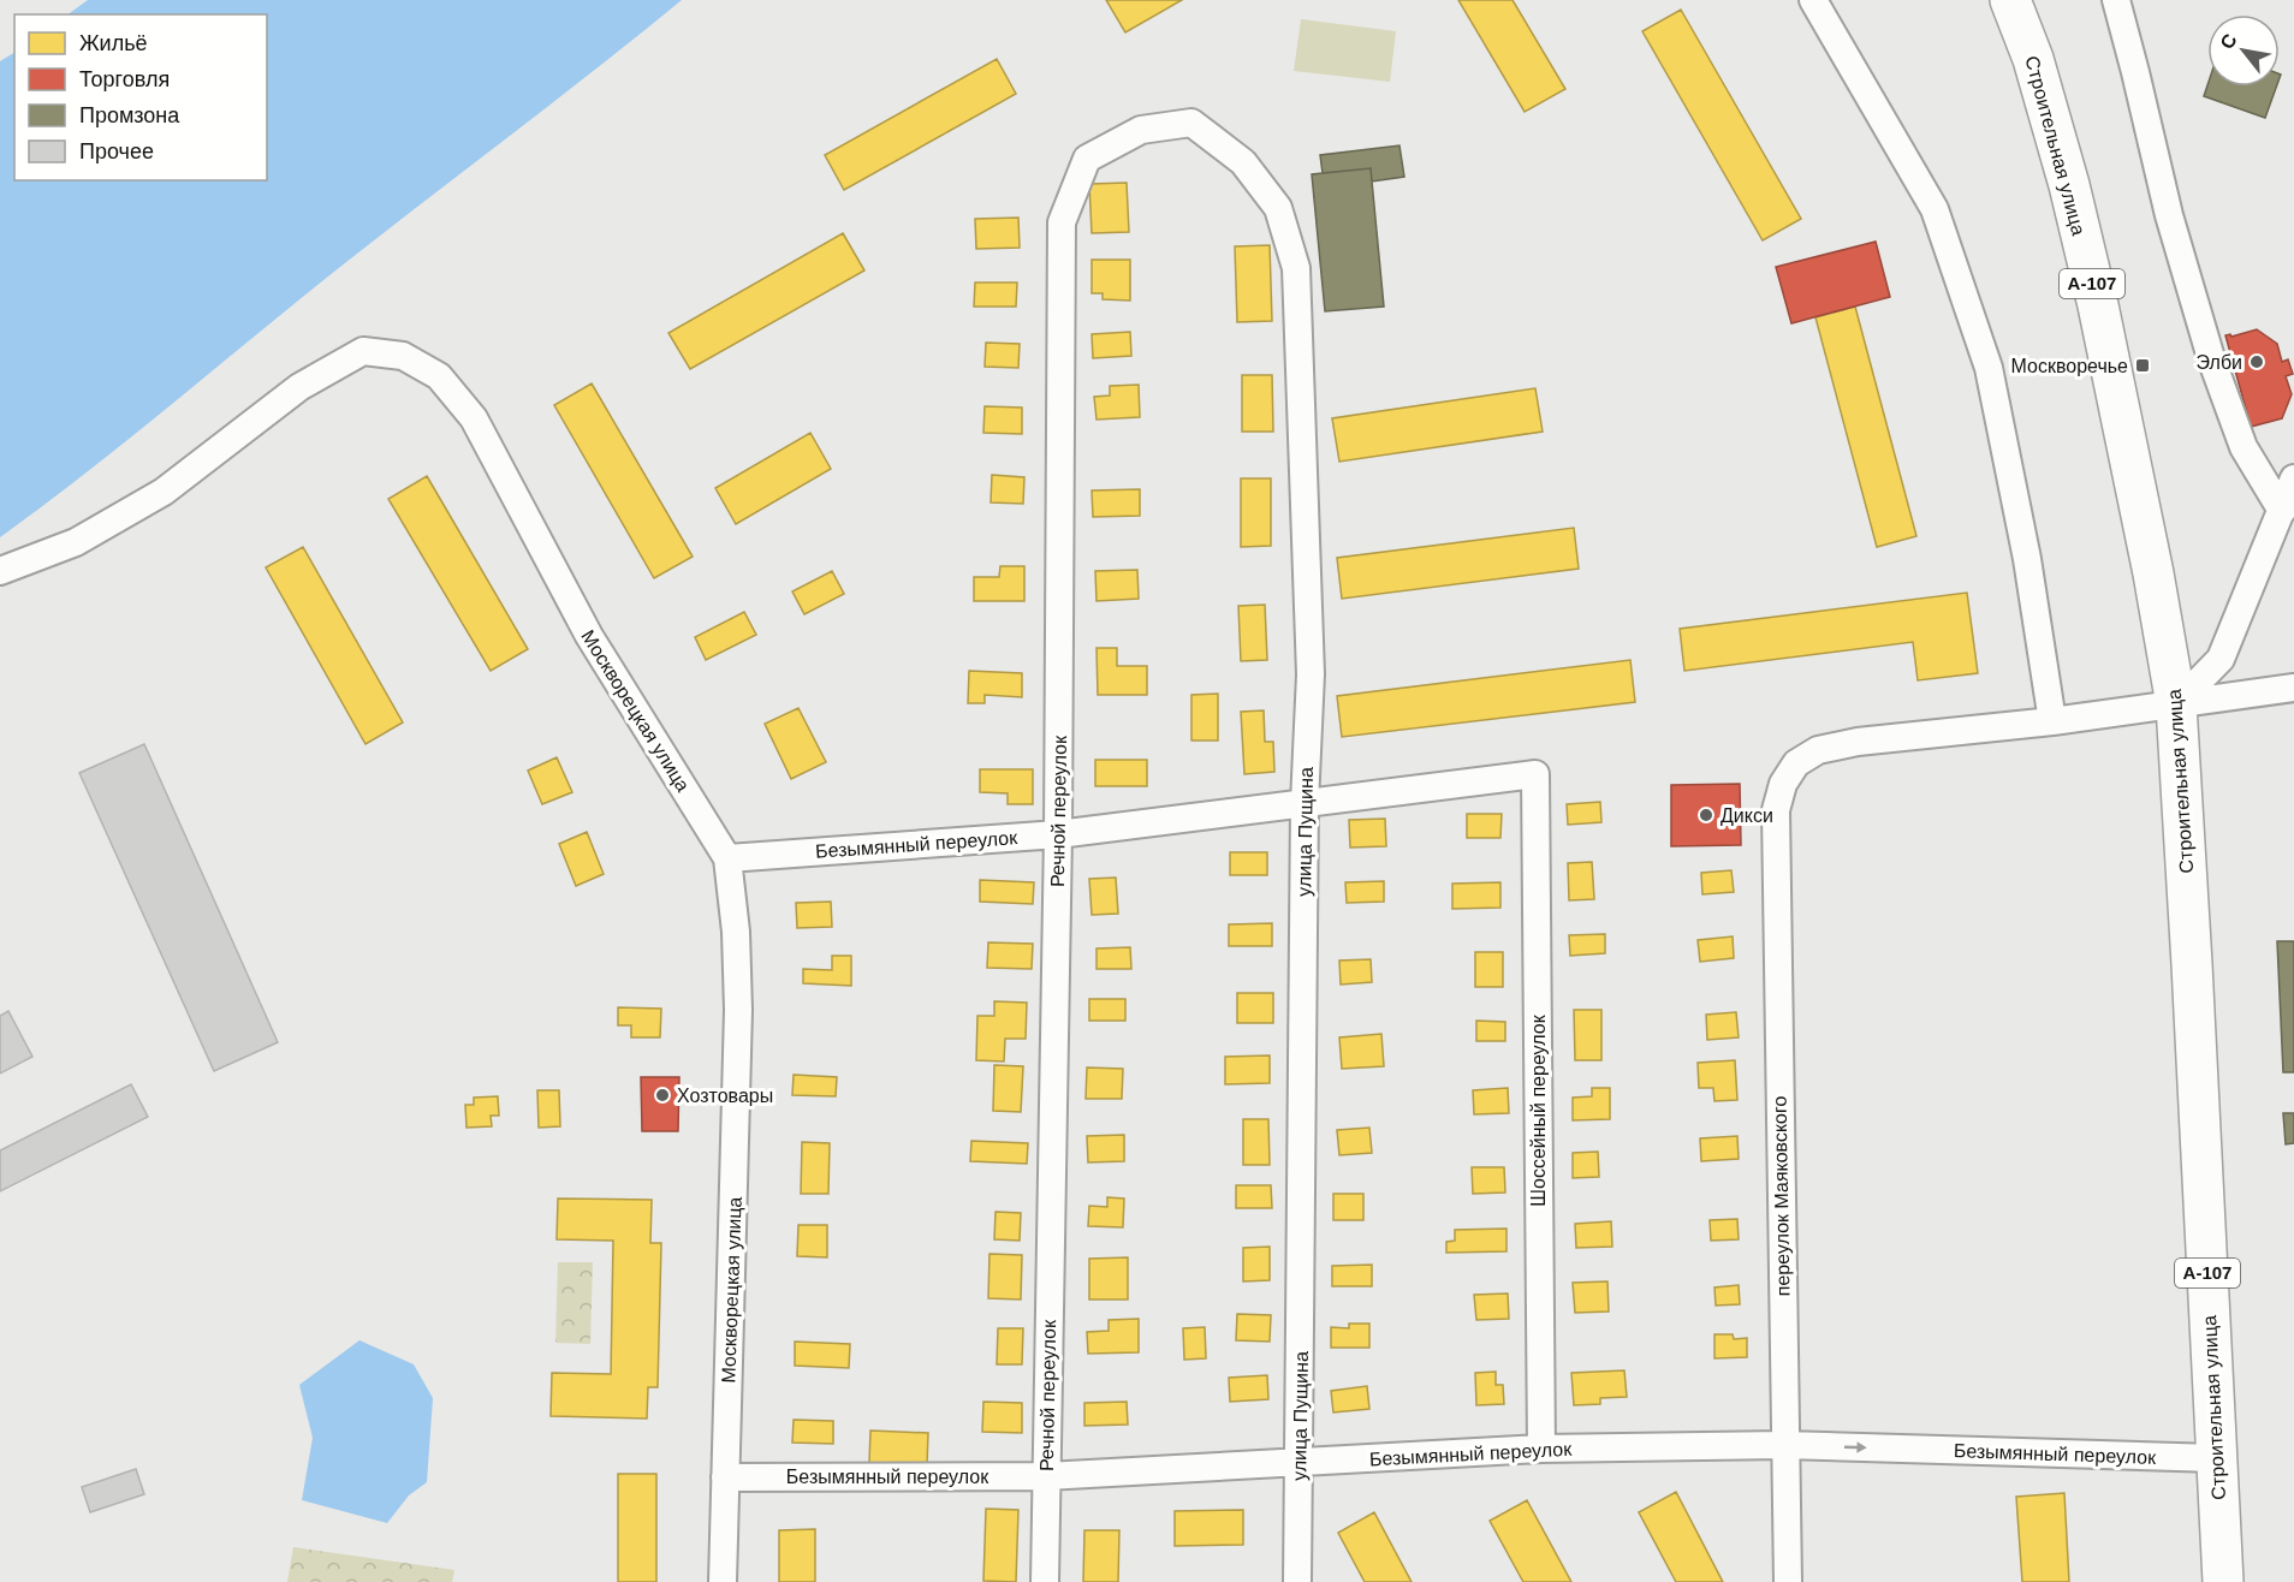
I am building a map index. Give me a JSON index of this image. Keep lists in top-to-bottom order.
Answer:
{
  "streets": {
    "highway": ["Строительная улица", "А-107"],
    "street": [
      "Москворецкая улица",
      "Речной переулок",
      "улица Пущина",
      "Безымянный переулок",
      "Шоссейный переулок",
      "переулок Маяковского"
    ]
  },
  "crossings": [
    ["Строительная улица", "Безымянный переулок"],
    ["Москворецкая улица", "Безымянный переулок"],
    ["Речной переулок", "улица Пущина"],
    ["Речной переулок", "Безымянный переулок"],
    ["улица Пущина", "Безымянный переулок"],
    ["Безымянный переулок", "Шоссейный переулок"],
    ["Безымянный переулок", "переулок Маяковского"]
  ],
  "places": {
    "other": ["Элби", "Дикси", "Хозтовары"],
    "transit": ["Москворечье"]
  },
  "legend": [
    "Жильё",
    "Торговля",
    "Промзона",
    "Прочее"
  ],
  "north": "top left"
}
